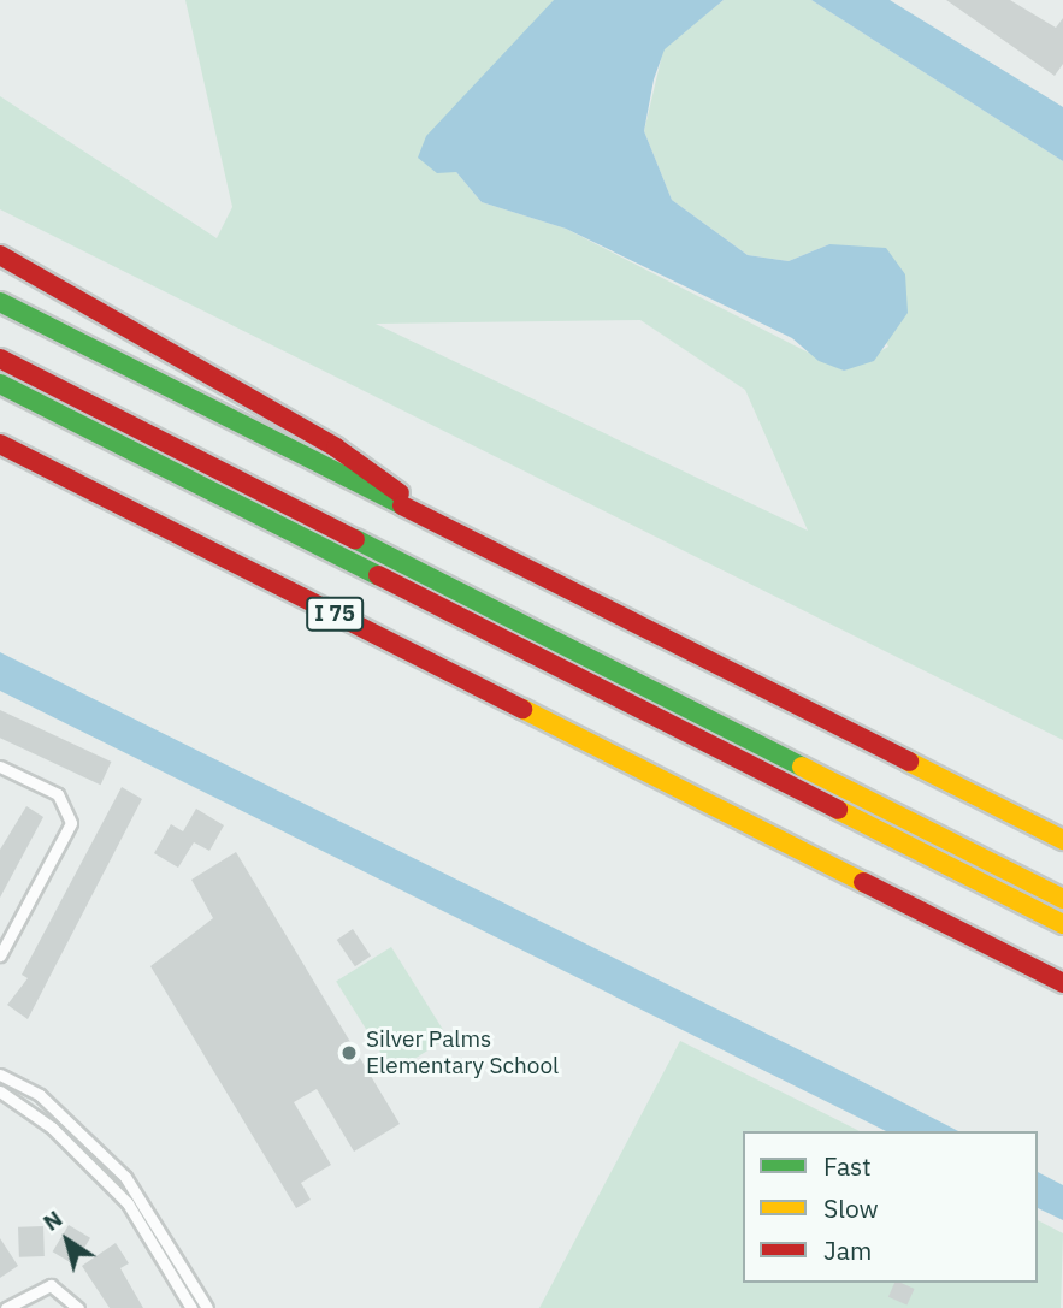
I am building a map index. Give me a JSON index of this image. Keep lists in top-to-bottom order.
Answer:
{
  "streets": {
    "highway": ["I 75"]
  },
  "places": ["Silver Palms Elementary School"],
  "legend": ["Fast", "Slow", "Jam"],
  "north": "top left"
}
